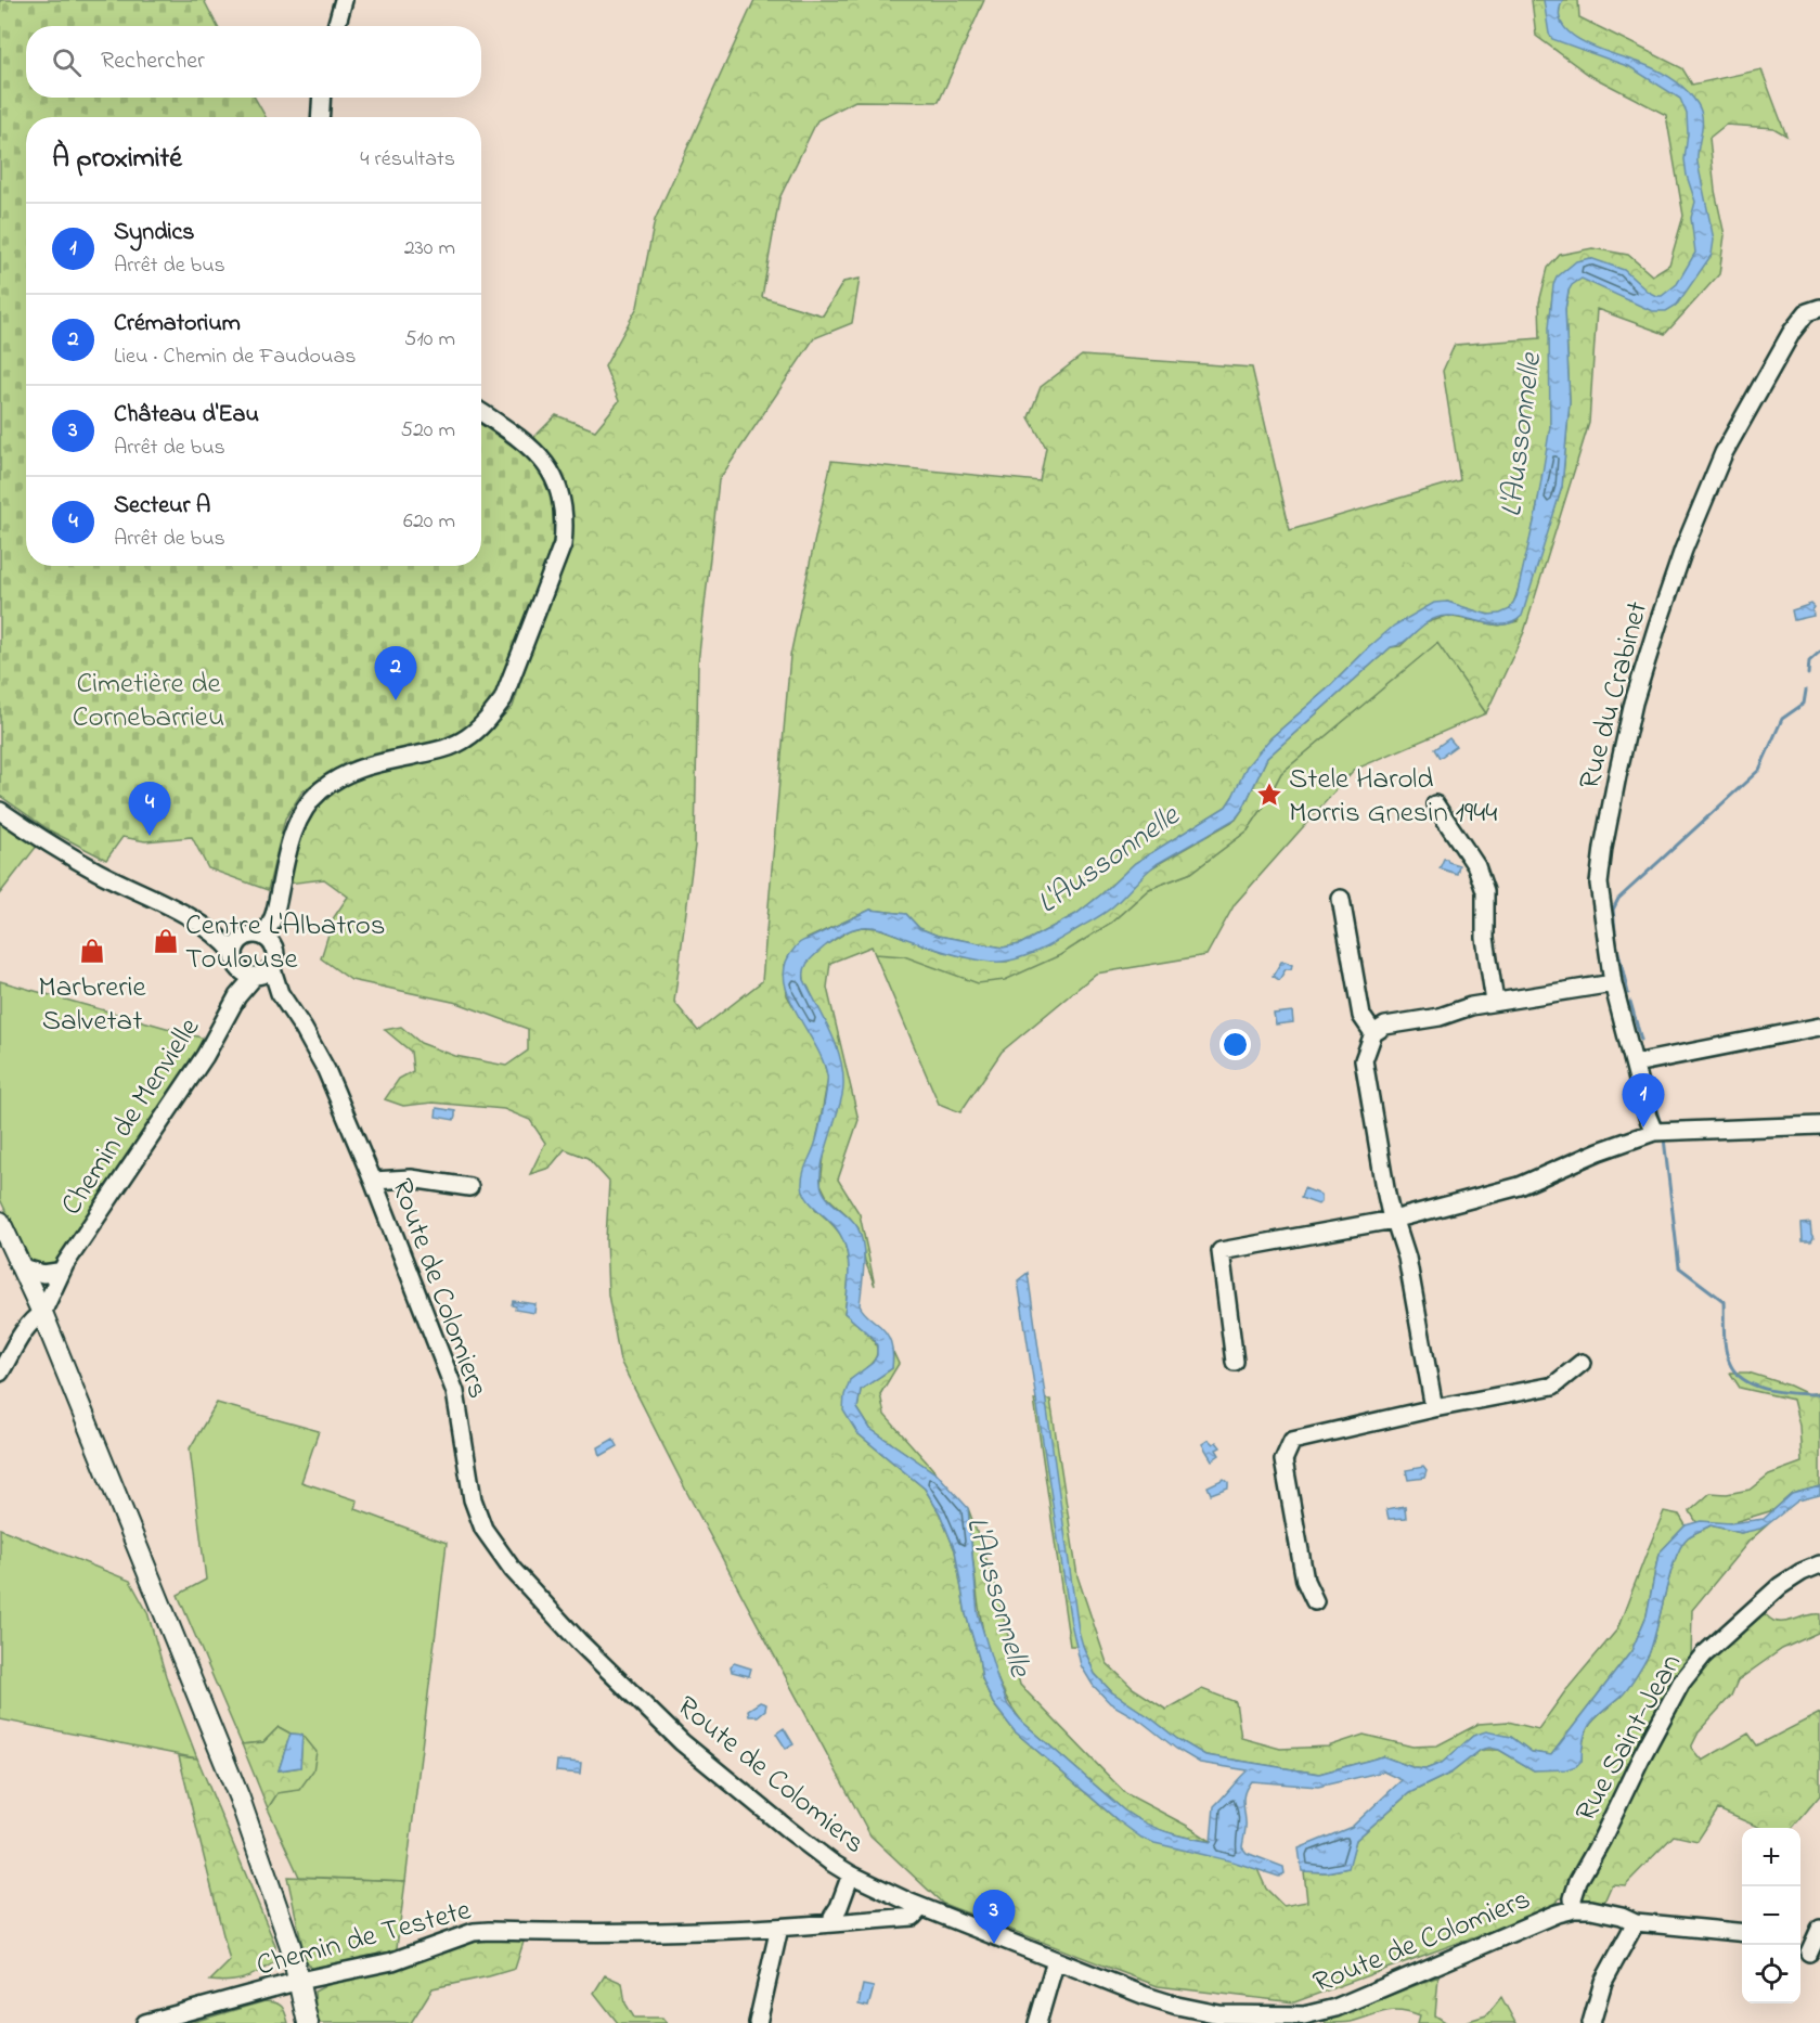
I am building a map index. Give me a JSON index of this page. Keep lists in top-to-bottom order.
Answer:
{
  "streets": {
    "street": [
      "Rue du Crabinet",
      "Chemin de Menvielle",
      "Route de Colomiers",
      "Rue Saint-Jean",
      "Chemin de Testete"
    ]
  },
  "crossings": [
    ["Chemin de Menvielle", "Route de Colomiers"],
    ["Route de Colomiers", "Rue Saint-Jean"],
    ["Route de Colomiers", "Chemin de Testete"]
  ],
  "water": ["L'Aussonnelle"],
  "parks": ["Cimetière de Cornebarrieu"],
  "places": {
    "place": ["Stele Harold Morris Gnesin 1944"],
    "shop": ["Centre L'Albatros Toulouse", "Marbrerie Salvetat"]
  },
  "page": {
    "search": "Rechercher",
    "heading": ["À proximité", "4 résultats"],
    "list": [
      {
        "mark": "1",
        "name": "Syndics",
        "note": "Arrêt de bus",
        "value": "230 m"
      },
      {
        "mark": "2",
        "name": "Crématorium",
        "note": "Lieu · Chemin de Faudouas",
        "value": "510 m"
      },
      {
        "mark": "3",
        "name": "Château d'Eau",
        "note": "Arrêt de bus",
        "value": "520 m"
      },
      {
        "mark": "4",
        "name": "Secteur A",
        "note": "Arrêt de bus",
        "value": "620 m"
      }
    ],
    "pins": [
      "2",
      "4",
      "1",
      "3"
    ],
    "map_buttons": ["+", "−"]
  }
}
